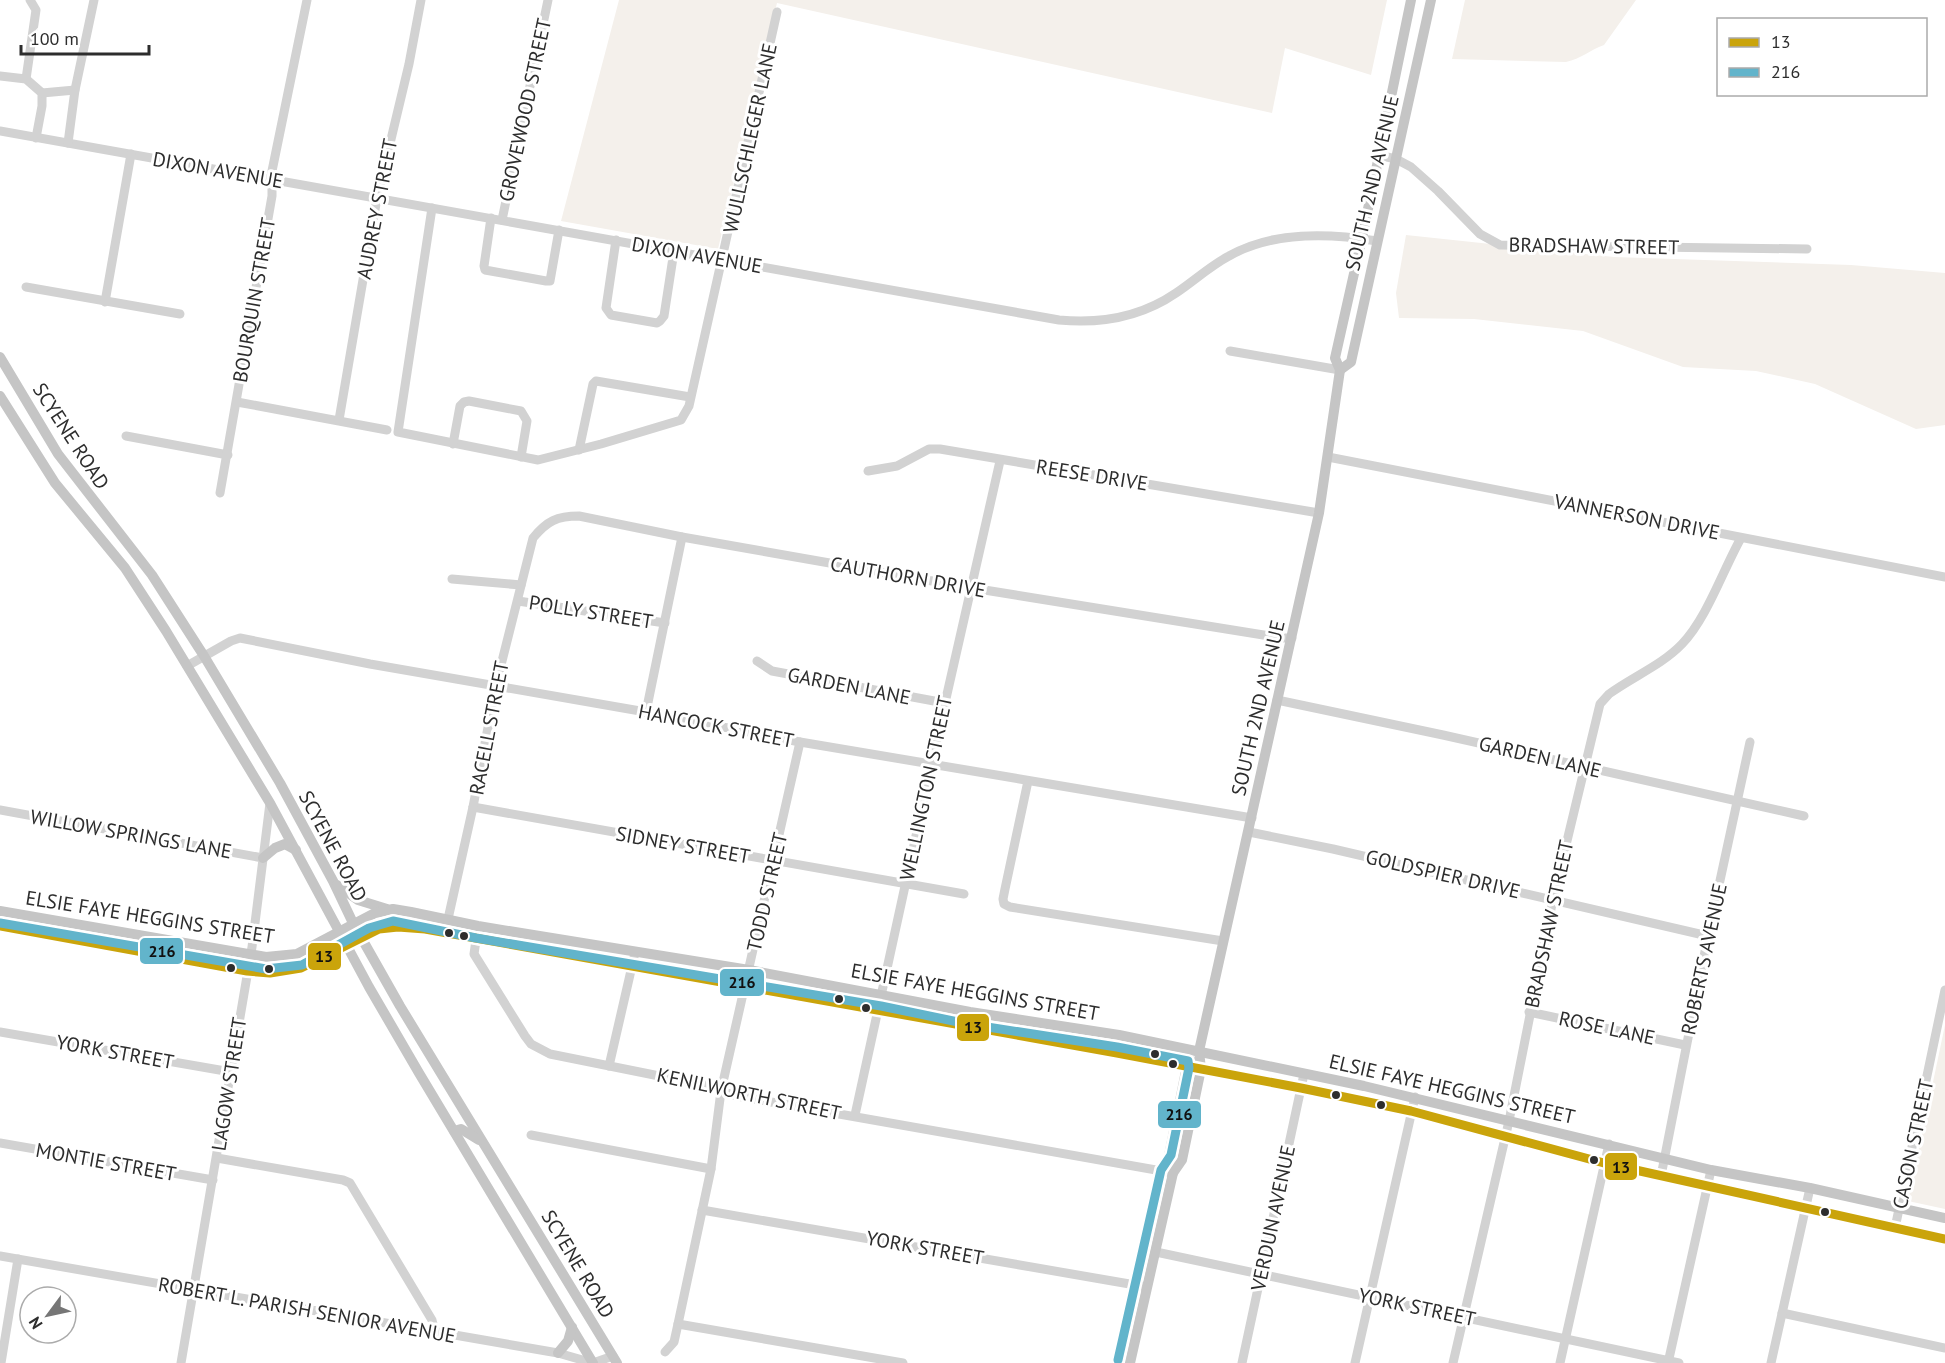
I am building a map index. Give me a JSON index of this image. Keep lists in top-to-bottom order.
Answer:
{
  "streets": {
    "main road": ["SOUTH 2ND AVENUE", "SCYENE ROAD", "ELSIE FAYE HEGGINS STREET"],
    "street": [
      "GROVEWOOD STREET",
      "WULLSCHLEGER LANE",
      "DIXON AVENUE",
      "AUDREY STREET",
      "BRADSHAW STREET",
      "BOURQUIN STREET",
      "REESE DRIVE",
      "VANNERSON DRIVE",
      "CAUTHORN DRIVE",
      "POLLY STREET",
      "GARDEN LANE",
      "HANCOCK STREET",
      "RACELL STREET",
      "WELLINGTON STREET",
      "WILLOW SPRINGS LANE",
      "SIDNEY STREET",
      "GOLDSPIER DRIVE",
      "TODD STREET",
      "ROBERTS AVENUE",
      "ROSE LANE",
      "YORK STREET",
      "LAGOW STREET",
      "KENILWORTH STREET",
      "CASON STREET",
      "MONTIE STREET",
      "VERDUN AVENUE",
      "ROBERT L. PARISH SENIOR AVENUE"
    ]
  },
  "crossings": [
    ["GROVEWOOD STREET", "DIXON AVENUE"],
    ["WULLSCHLEGER LANE", "DIXON AVENUE"],
    ["DIXON AVENUE", "SOUTH 2ND AVENUE"],
    ["DIXON AVENUE", "AUDREY STREET"],
    ["DIXON AVENUE", "BOURQUIN STREET"],
    ["SOUTH 2ND AVENUE", "BRADSHAW STREET"],
    ["SOUTH 2ND AVENUE", "REESE DRIVE"],
    ["SOUTH 2ND AVENUE", "VANNERSON DRIVE"],
    ["SOUTH 2ND AVENUE", "CAUTHORN DRIVE"],
    ["SOUTH 2ND AVENUE", "GARDEN LANE"],
    ["SOUTH 2ND AVENUE", "HANCOCK STREET"],
    ["SOUTH 2ND AVENUE", "GOLDSPIER DRIVE"],
    ["SOUTH 2ND AVENUE", "ELSIE FAYE HEGGINS STREET"],
    ["SOUTH 2ND AVENUE", "YORK STREET"],
    ["SOUTH 2ND AVENUE", "KENILWORTH STREET"],
    ["BRADSHAW STREET", "VANNERSON DRIVE"],
    ["BRADSHAW STREET", "GARDEN LANE"],
    ["BRADSHAW STREET", "GOLDSPIER DRIVE"],
    ["BRADSHAW STREET", "ELSIE FAYE HEGGINS STREET"],
    ["BRADSHAW STREET", "ROSE LANE"],
    ["BRADSHAW STREET", "YORK STREET"],
    ["SCYENE ROAD", "HANCOCK STREET"],
    ["SCYENE ROAD", "ELSIE FAYE HEGGINS STREET"],
    ["SCYENE ROAD", "LAGOW STREET"],
    ["SCYENE ROAD", "ROBERT L. PARISH SENIOR AVENUE"],
    ["REESE DRIVE", "WELLINGTON STREET"],
    ["CAUTHORN DRIVE", "RACELL STREET"],
    ["CAUTHORN DRIVE", "WELLINGTON STREET"],
    ["POLLY STREET", "RACELL STREET"],
    ["GARDEN LANE", "WELLINGTON STREET"],
    ["GARDEN LANE", "ROBERTS AVENUE"],
    ["HANCOCK STREET", "RACELL STREET"],
    ["HANCOCK STREET", "WELLINGTON STREET"],
    ["HANCOCK STREET", "TODD STREET"],
    ["RACELL STREET", "SIDNEY STREET"],
    ["RACELL STREET", "ELSIE FAYE HEGGINS STREET"],
    ["WELLINGTON STREET", "SIDNEY STREET"],
    ["WELLINGTON STREET", "ELSIE FAYE HEGGINS STREET"],
    ["WELLINGTON STREET", "KENILWORTH STREET"],
    ["WILLOW SPRINGS LANE", "LAGOW STREET"],
    ["SIDNEY STREET", "TODD STREET"],
    ["GOLDSPIER DRIVE", "ROBERTS AVENUE"],
    ["TODD STREET", "ELSIE FAYE HEGGINS STREET"],
    ["TODD STREET", "YORK STREET"],
    ["TODD STREET", "KENILWORTH STREET"],
    ["ELSIE FAYE HEGGINS STREET", "ROBERTS AVENUE"],
    ["ELSIE FAYE HEGGINS STREET", "LAGOW STREET"],
    ["ELSIE FAYE HEGGINS STREET", "KENILWORTH STREET"],
    ["ELSIE FAYE HEGGINS STREET", "CASON STREET"],
    ["ELSIE FAYE HEGGINS STREET", "VERDUN AVENUE"],
    ["ROBERTS AVENUE", "ROSE LANE"],
    ["YORK STREET", "LAGOW STREET"],
    ["YORK STREET", "VERDUN AVENUE"],
    ["LAGOW STREET", "MONTIE STREET"],
    ["LAGOW STREET", "ROBERT L. PARISH SENIOR AVENUE"]
  ],
  "lines": ["transit line 216", "transit line 13"],
  "legend": ["13", "216"],
  "scale_bar": "100 m",
  "north": "bottom left"
}
